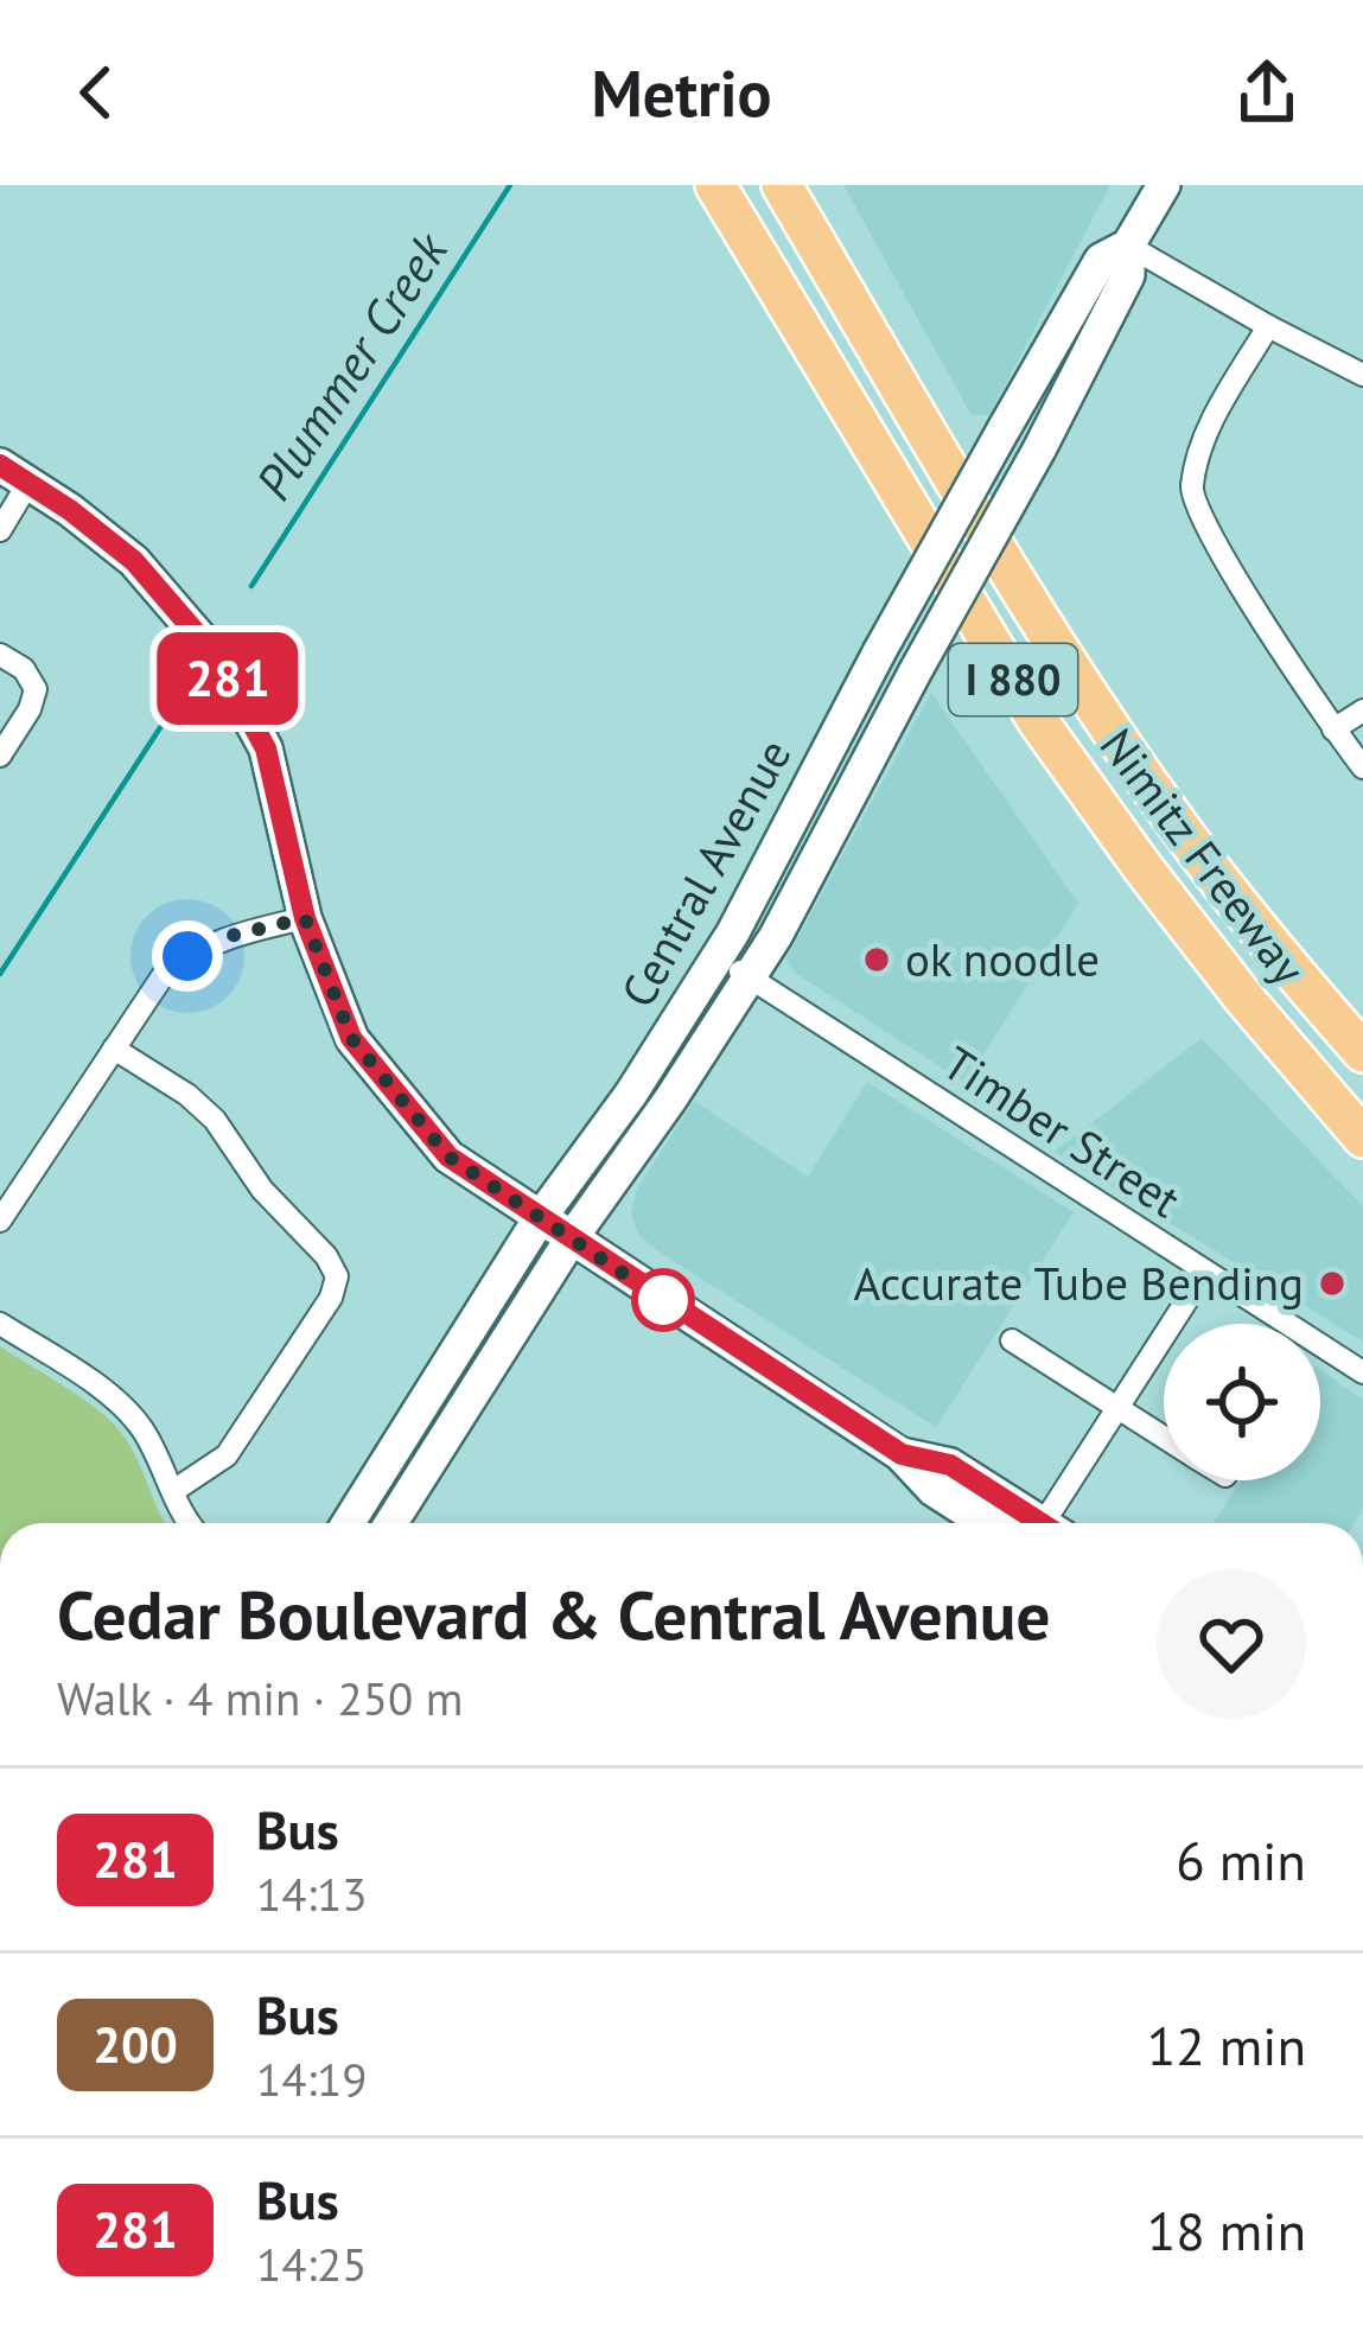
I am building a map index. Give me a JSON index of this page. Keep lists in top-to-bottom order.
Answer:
{
  "streets": {
    "highway": ["I 880", "Nimitz Freeway"],
    "main road": ["Central Avenue"],
    "street": ["Timber Street"]
  },
  "crossings": [
    ["Central Avenue", "Timber Street"]
  ],
  "water": ["Plummer Creek"],
  "places": ["ok noodle", "Accurate Tube Bending"],
  "lines": ["bus line 281"],
  "page": {
    "header": "Metrio",
    "on_map": "281",
    "heading": ["Cedar Boulevard & Central Avenue", "Walk · 4 min · 250 m"],
    "list": [
      {
        "mark": "281",
        "name": "Bus",
        "note": "14:13",
        "value": "6 min"
      },
      {
        "mark": "200",
        "name": "Bus",
        "note": "14:19",
        "value": "12 min"
      },
      {
        "mark": "281",
        "name": "Bus",
        "note": "14:25",
        "value": "18 min"
      }
    ]
  }
}
